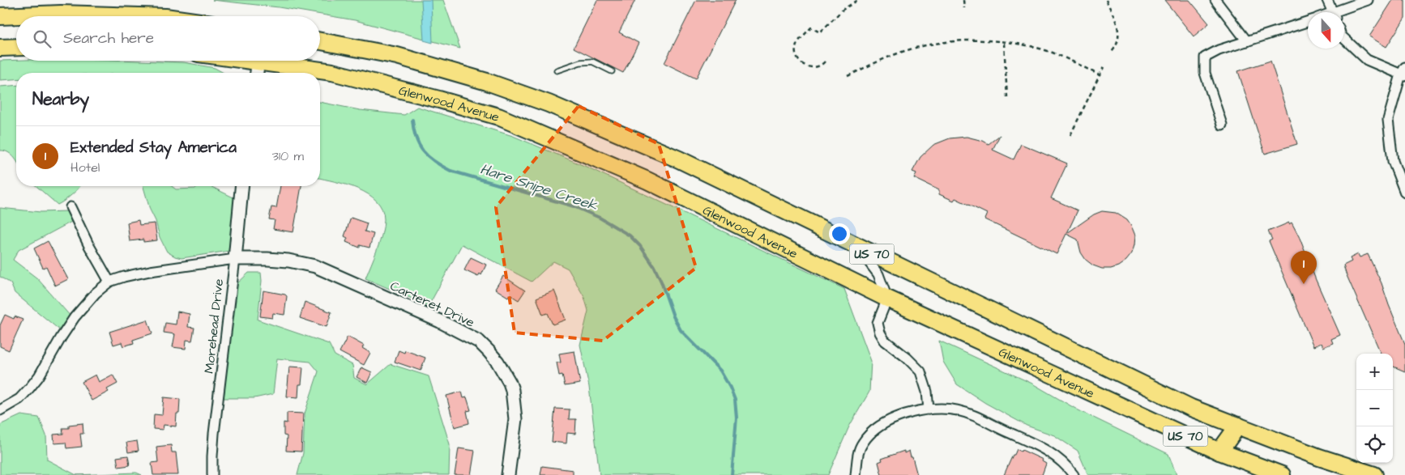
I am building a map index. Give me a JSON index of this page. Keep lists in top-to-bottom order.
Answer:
{
  "streets": {
    "highway": ["Glenwood Avenue", "US 70"],
    "street": ["Carteret Drive", "Morehead Drive"]
  },
  "crossings": [
    ["Carteret Drive", "Morehead Drive"]
  ],
  "water": ["Hare Snipe Creek"],
  "north": "bottom",
  "page": {
    "search": "Search here",
    "heading": "Nearby",
    "list": [
      {
        "mark": "1",
        "name": "Extended Stay America",
        "note": "Hotel",
        "value": "310 m"
      }
    ],
    "pins": "1",
    "map_buttons": ["+", "−"]
  }
}
